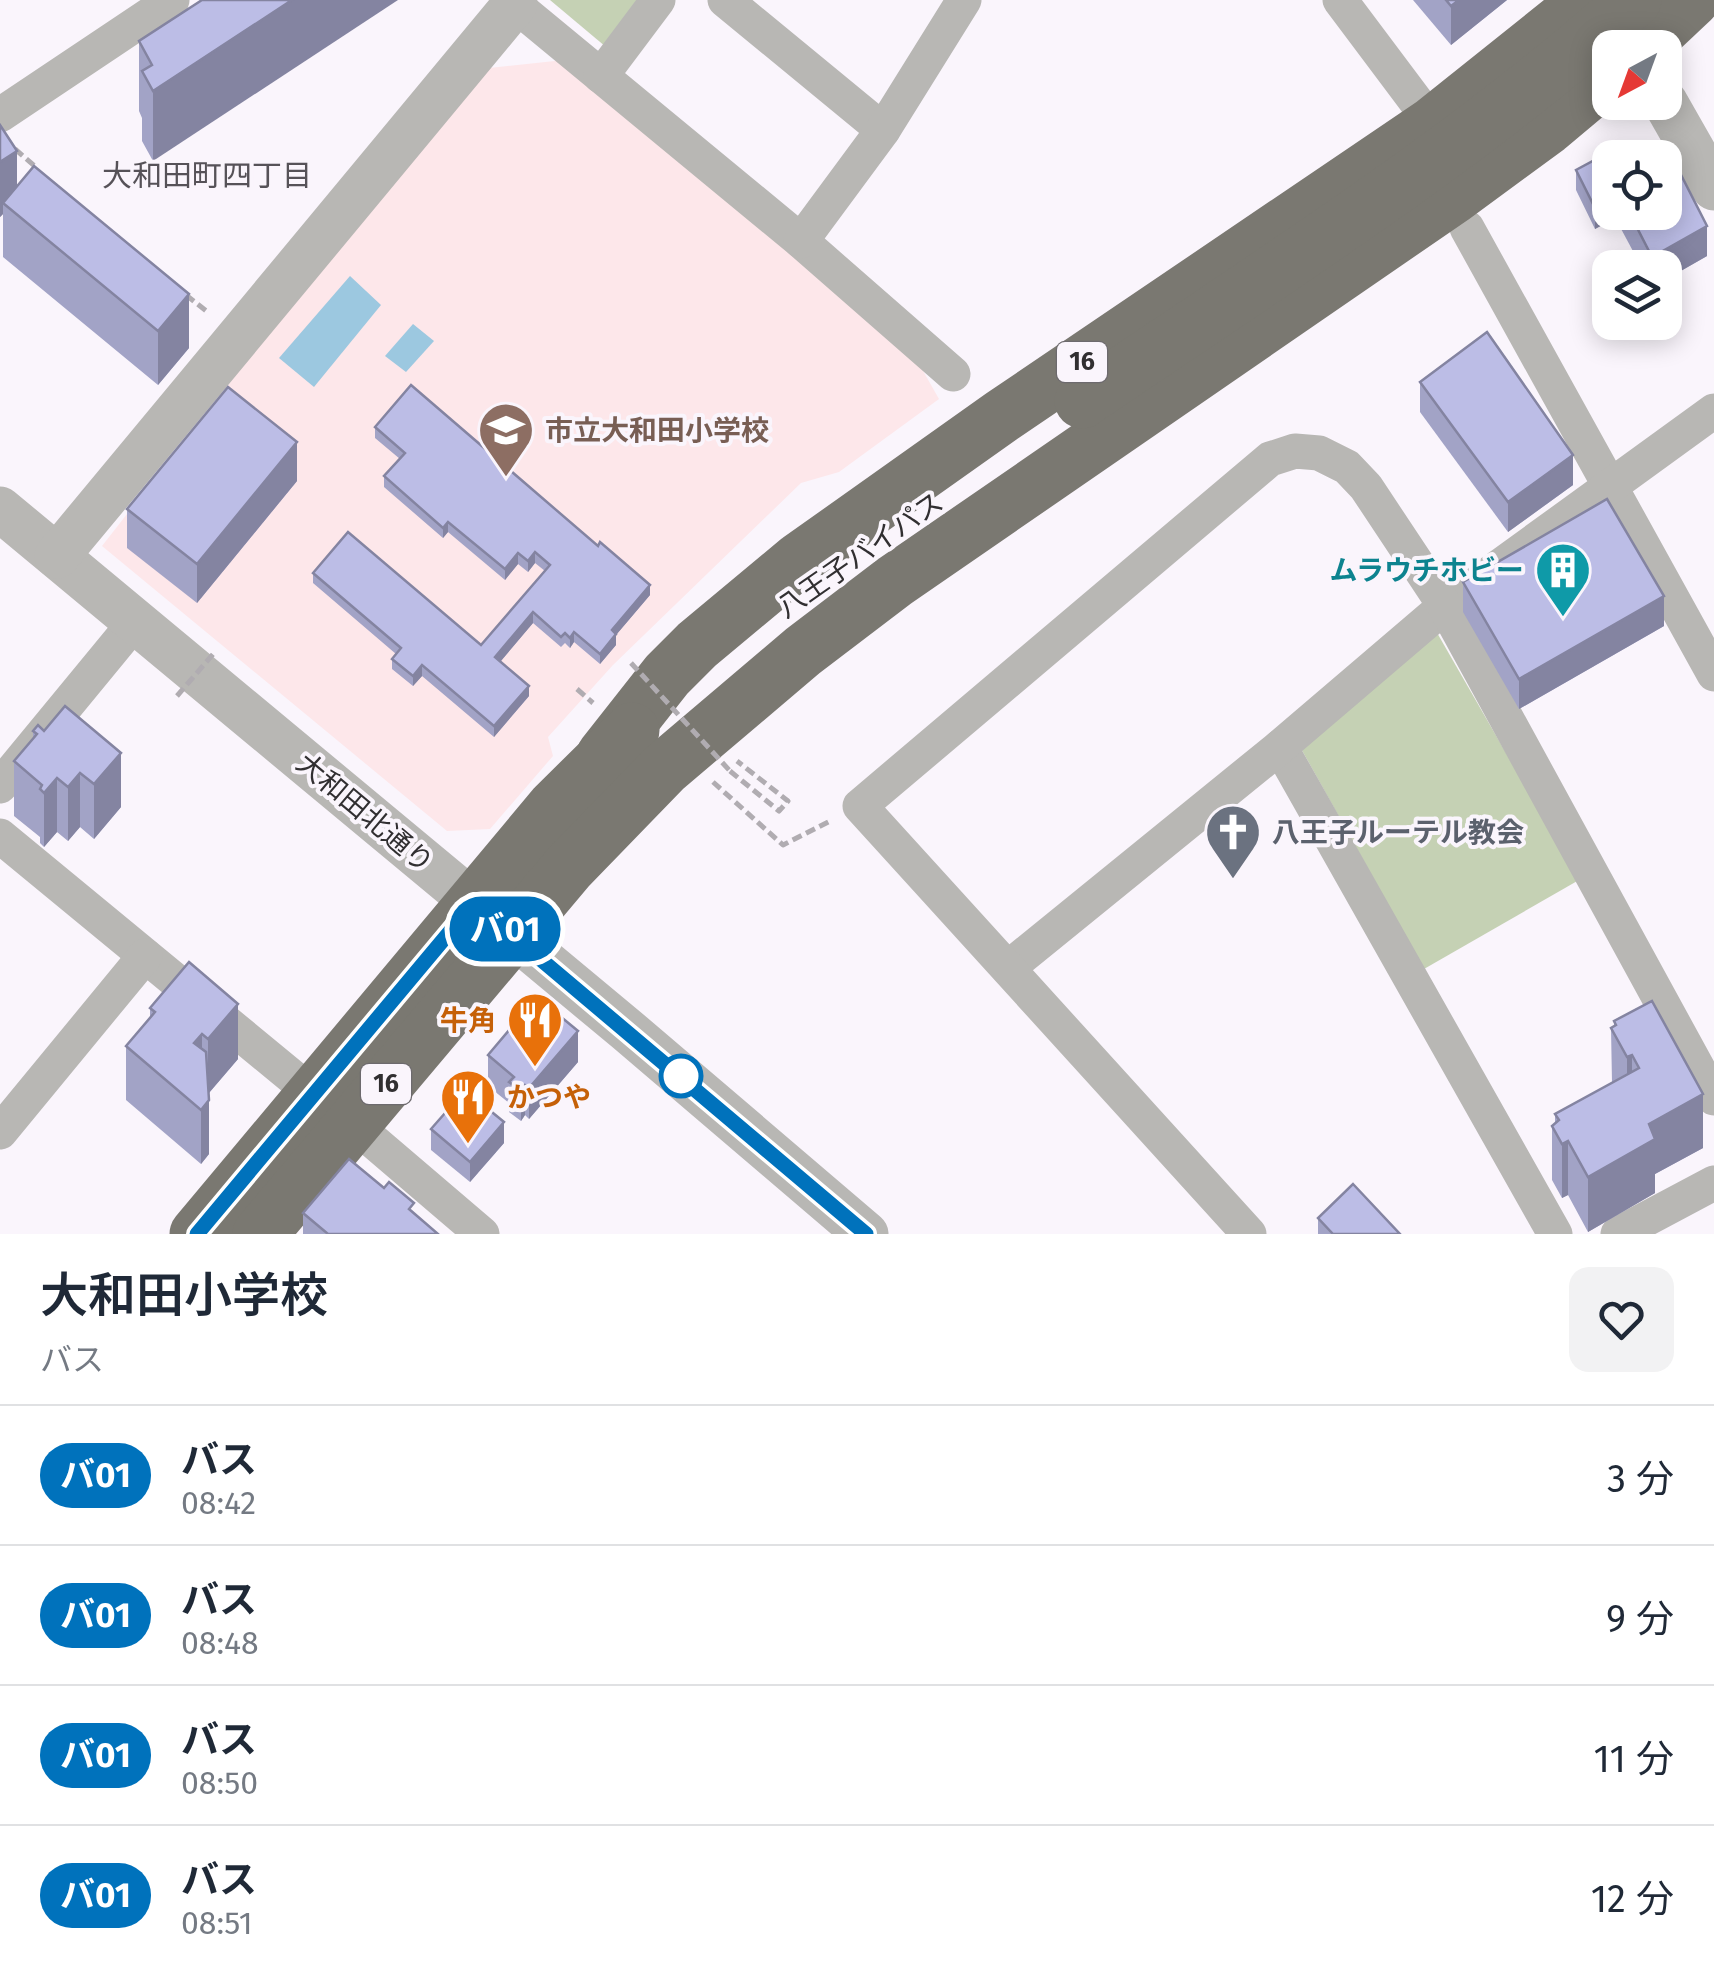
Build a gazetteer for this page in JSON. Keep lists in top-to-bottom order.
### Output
{
  "streets": {
    "highway": ["16", "八王子バイパス"],
    "street": ["大和田北通り"]
  },
  "crossings": [
    ["16", "八王子バイパス"],
    ["八王子バイパス", "大和田北通り"]
  ],
  "districts": ["大和田町四丁目"],
  "places": {
    "school or university": ["市立大和田小学校"],
    "building": ["ムラウチホビー"],
    "church": ["八王子ルーテル教会"],
    "restaurant": ["牛角", "かつや"]
  },
  "lines": ["bus line バ01"],
  "north": "bottom left",
  "page": {
    "on_map": "バ01",
    "heading": ["大和田小学校", "バス"],
    "list": [
      {
        "mark": "バ01",
        "name": "バス",
        "note": "08:42",
        "value": "3 分"
      },
      {
        "mark": "バ01",
        "name": "バス",
        "note": "08:48",
        "value": "9 分"
      },
      {
        "mark": "バ01",
        "name": "バス",
        "note": "08:50",
        "value": "11 分"
      },
      {
        "mark": "バ01",
        "name": "バス",
        "note": "08:51",
        "value": "12 分"
      }
    ]
  }
}
